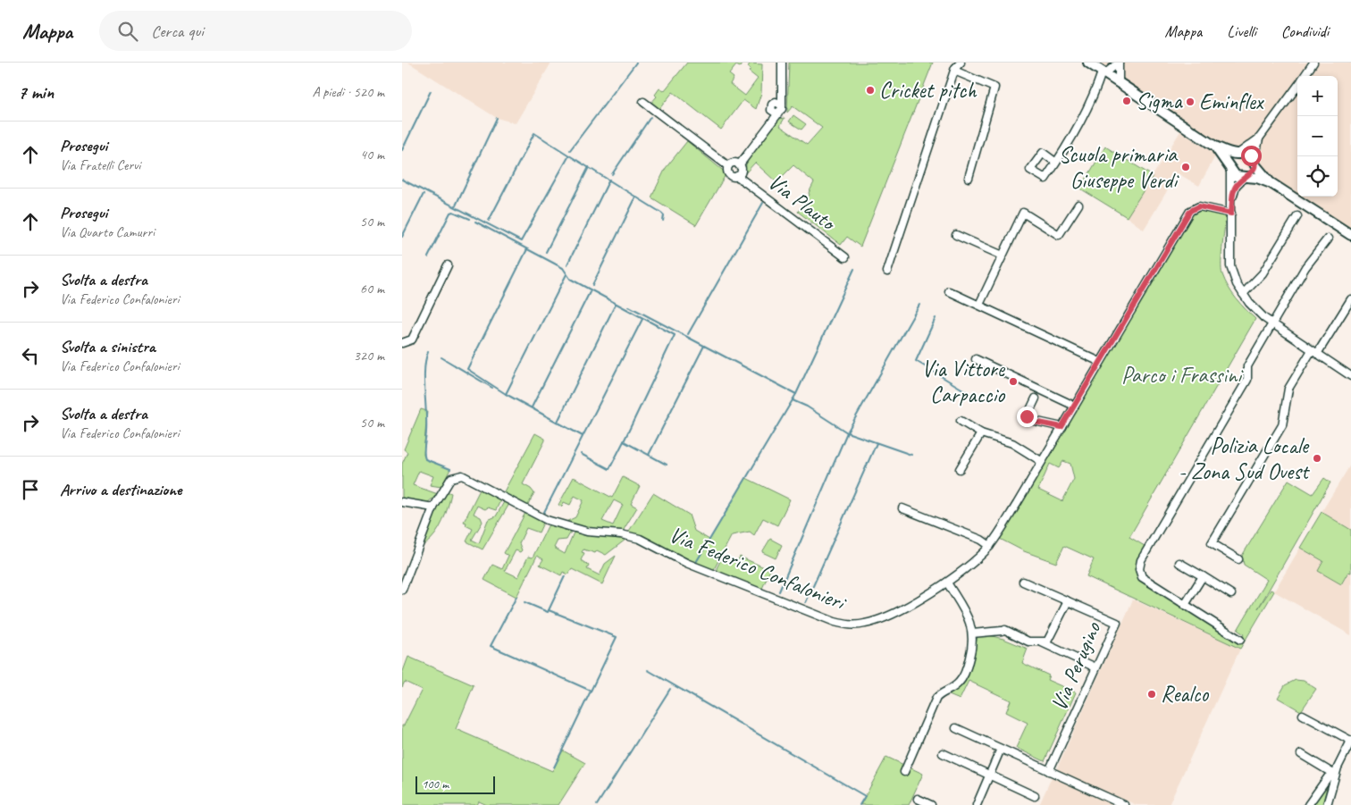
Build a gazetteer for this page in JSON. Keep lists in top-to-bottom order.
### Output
{
  "streets": {
    "street": ["Via Plauto", "Via Federico Confalonieri", "Via Perugino"]
  },
  "parks": ["Parco i Frassini"],
  "places": [
    "Cricket pitch",
    "Sigma",
    "Eminflex",
    "Scuola primaria Giuseppe Verdi",
    "Via Vittore Carpaccio",
    "Polizia Locale - Zona Sud Ovest",
    "Realco"
  ],
  "scale_bar": "100 m",
  "page": {
    "header": "Mappa",
    "search": "Cerca qui",
    "nav": ["Mappa", "Livelli", "Condividi"],
    "heading": ["7 min", "A piedi · 520 m"],
    "map_buttons": ["+", "−"],
    "list": [
      ["Prosegui", "Via Fratelli Cervi", "40 m"],
      ["Prosegui", "Via Quarto Camurri", "50 m"],
      ["Svolta a destra", "Via Federico Confalonieri", "60 m"],
      ["Svolta a sinistra", "Via Federico Confalonieri", "320 m"],
      ["Svolta a destra", "Via Federico Confalonieri", "50 m"],
      "Arrivo a destinazione"
    ],
    "scale": "100 m"
  }
}
